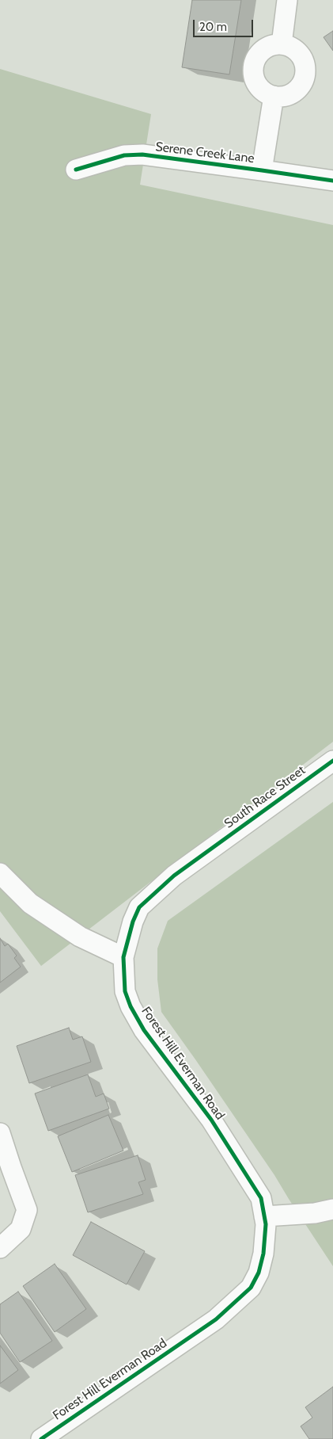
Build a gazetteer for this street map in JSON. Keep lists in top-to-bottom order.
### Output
{
  "streets": {
    "street": ["Serene Creek Lane", "South Race Street", "Forest Hill Everman Road"]
  },
  "crossings": [
    ["South Race Street", "Forest Hill Everman Road"]
  ],
  "scale_bar": "20 m"
}
